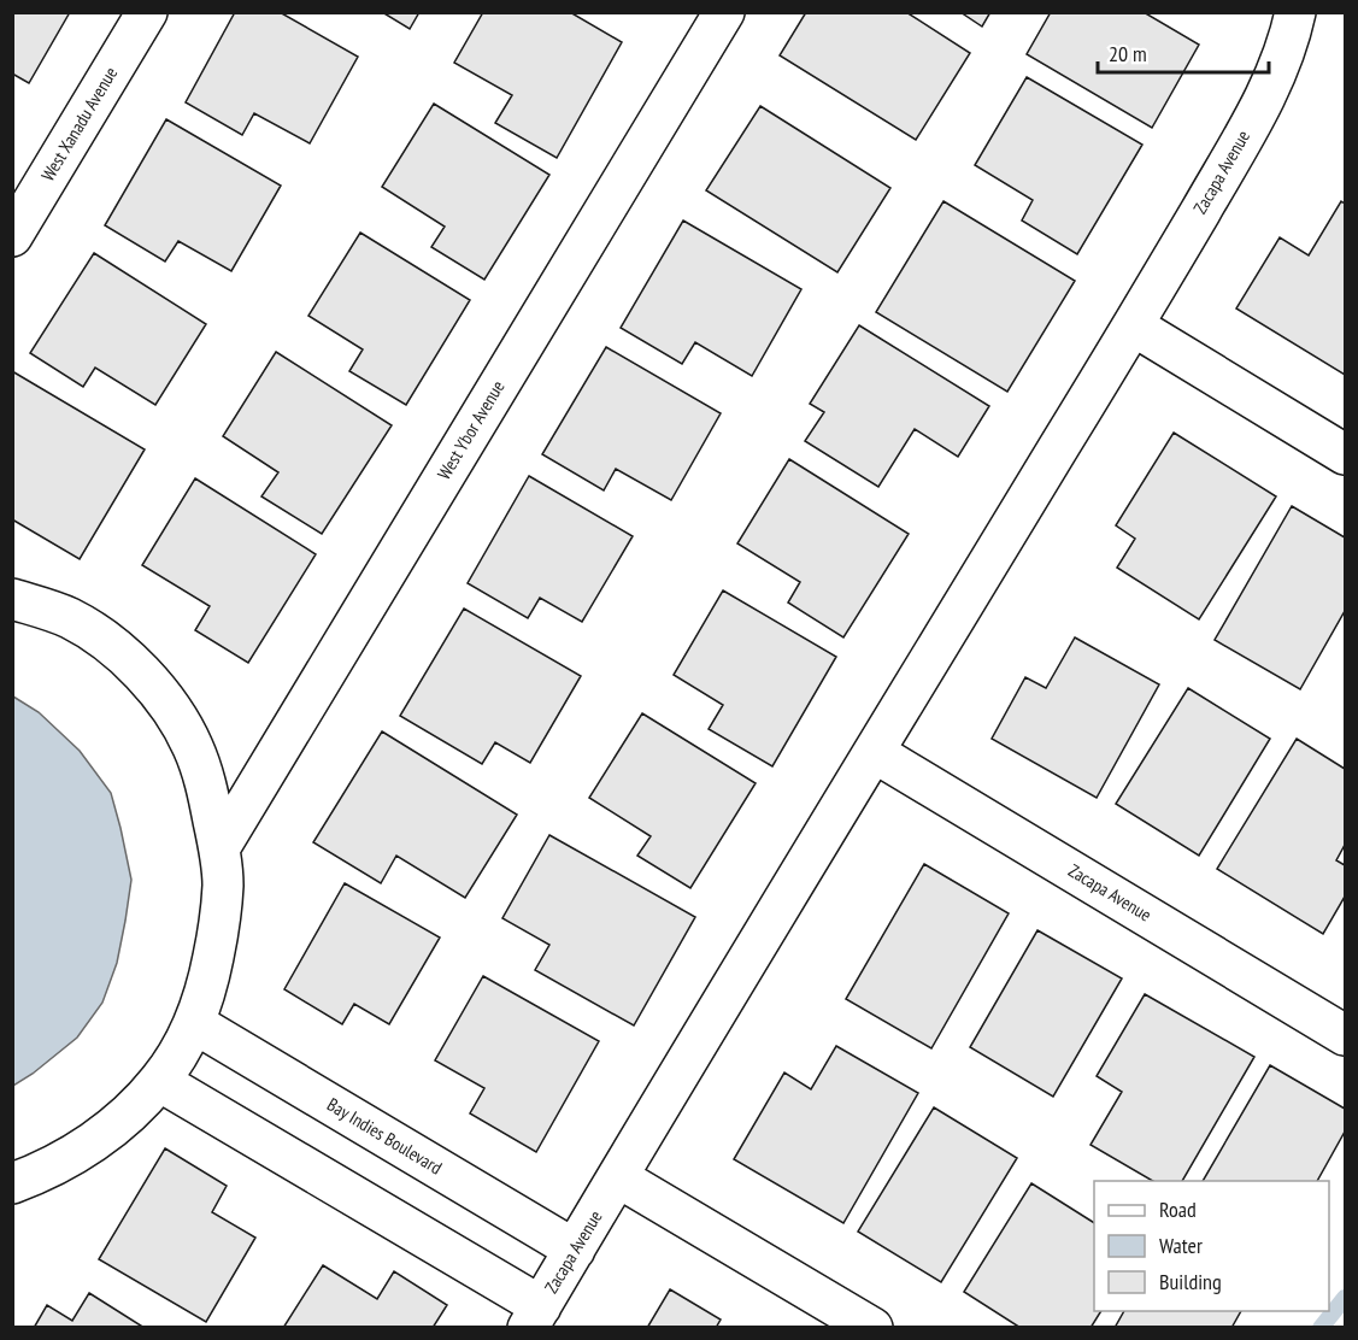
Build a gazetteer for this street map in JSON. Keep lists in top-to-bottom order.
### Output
{
  "streets": {
    "street": [
      "West Xanadu Avenue",
      "Zacapa Avenue",
      "West Ybor Avenue",
      "Bay Indies Boulevard"
    ]
  },
  "crossings": [
    ["Zacapa Avenue", "Bay Indies Boulevard"]
  ],
  "legend": ["Road", "Water", "Building"],
  "scale_bar": "20 m"
}
